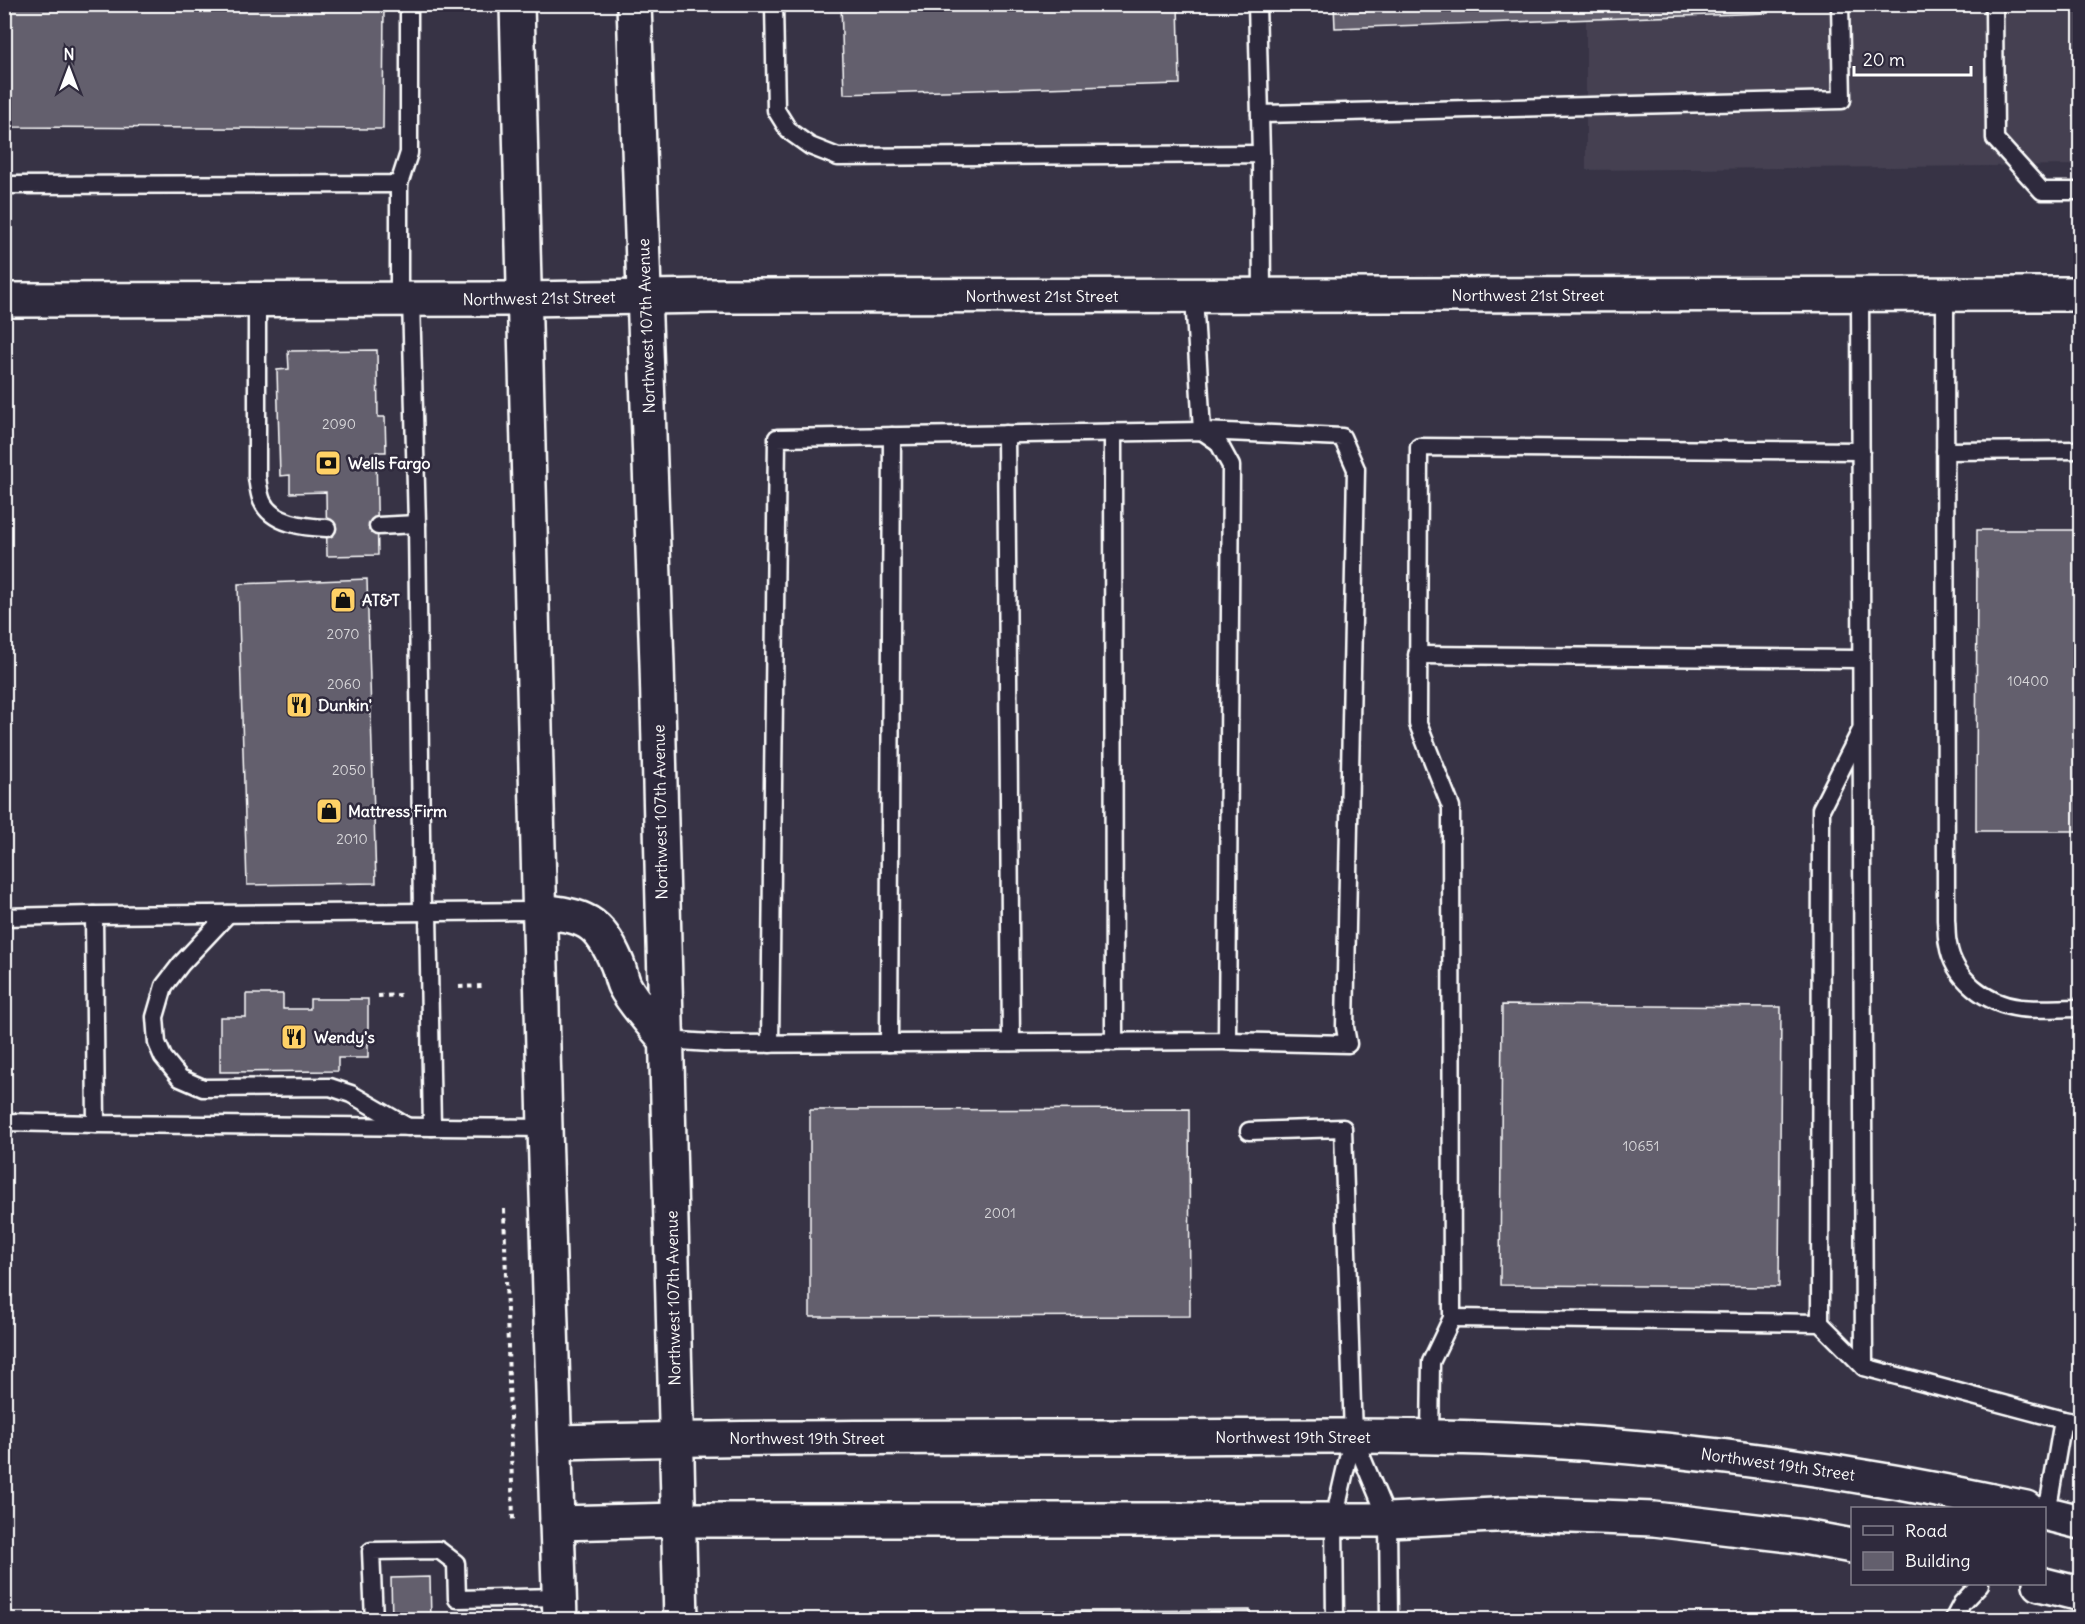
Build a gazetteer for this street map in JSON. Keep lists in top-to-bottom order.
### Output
{
  "streets": {
    "street": ["Northwest 21st Street", "Northwest 107th Avenue", "Northwest 19th Street"]
  },
  "crossings": [
    ["Northwest 21st Street", "Northwest 107th Avenue"],
    ["Northwest 107th Avenue", "Northwest 19th Street"]
  ],
  "places": {
    "bank": ["Wells Fargo"],
    "shop": ["AT&T", "Mattress Firm"],
    "restaurant": ["Dunkin'", "Wendy's"]
  },
  "house_numbers": [
    "2090",
    "2070",
    "10400",
    "2060",
    "2050",
    "2010",
    "10651",
    "2001"
  ],
  "legend": ["Road", "Building"],
  "scale_bar": "20 m",
  "north": "top"
}
